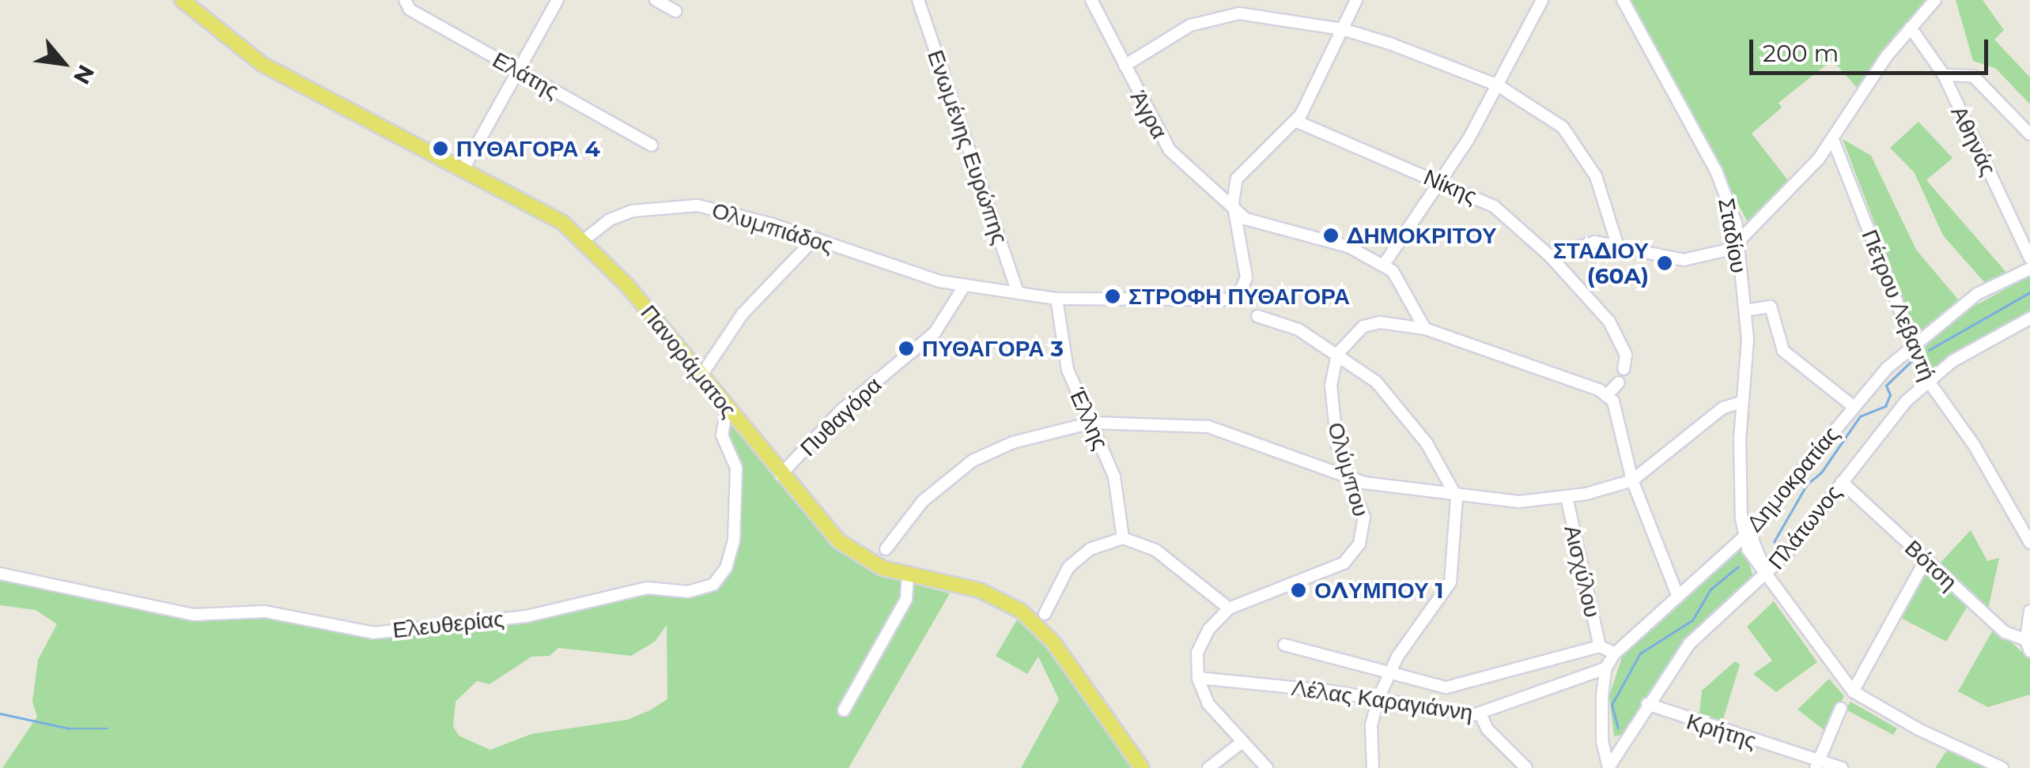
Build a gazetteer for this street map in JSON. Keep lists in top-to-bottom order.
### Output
{
  "streets": {
    "main road": ["Πανοράματος"],
    "street": [
      "Ελάτης",
      "Άγρα",
      "Αθηνάς",
      "Ενωμένης Ευρώπης",
      "Νίκης",
      "Ολυμπιάδος",
      "Σταδίου",
      "Πέτρου Λεβαντή",
      "Πυθαγόρα",
      "Έλλης",
      "Ολύμπου",
      "Δημοκρατίας",
      "Πλάτωνος",
      "Βότση",
      "Αισχύλου",
      "Ελευθερίας",
      "Λέλας Καραγιάννη",
      "Κρήτης"
    ]
  },
  "crossings": [
    ["Ολυμπιάδος", "Πανοράματος"],
    ["Ολυμπιάδος", "Πυθαγόρα"],
    ["Σταδίου", "Δημοκρατίας"],
    ["Σταδίου", "Πλάτωνος"],
    ["Πέτρου Λεβαντή", "Δημοκρατίας"],
    ["Πέτρου Λεβαντή", "Πλάτωνος"],
    ["Πανοράματος", "Πυθαγόρα"],
    ["Πανοράματος", "Ελευθερίας"],
    ["Ολύμπου", "Λέλας Καραγιάννη"],
    ["Δημοκρατίας", "Πλάτωνος"],
    ["Δημοκρατίας", "Λέλας Καραγιάννη"],
    ["Πλάτωνος", "Βότση"],
    ["Πλάτωνος", "Κρήτης"],
    ["Αισχύλου", "Λέλας Καραγιάννη"]
  ],
  "places": [
    "ΠΥΘΑΓΟΡΑ 4",
    "ΔΗΜΟΚΡΙΤΟΥ",
    "ΣΤΑΔΙΟΥ (60A)",
    "ΣΤΡΟΦΗ ΠΥΘΑΓΟΡΑ",
    "ΠΥΘΑΓΟΡΑ 3",
    "ΟΛΥΜΠΟΥ 1"
  ],
  "scale_bar": "200 m",
  "north": "bottom right"
}
